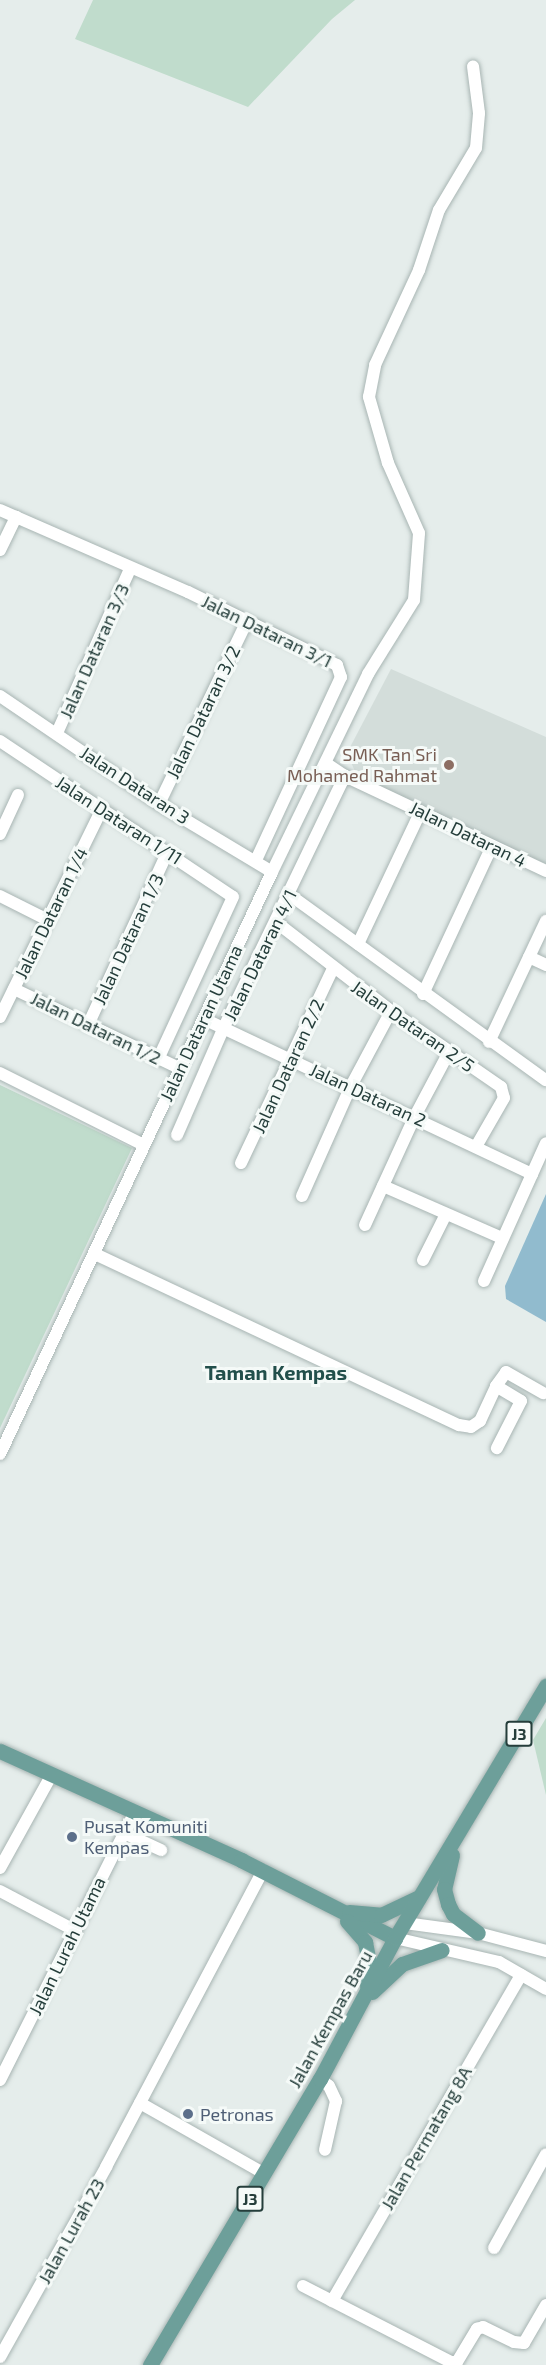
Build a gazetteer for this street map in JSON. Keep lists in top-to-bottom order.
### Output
{
  "streets": {
    "main road": ["J3", "Jalan Kempas Baru"],
    "street": [
      "Jalan Dataran 3/1",
      "Jalan Dataran 3/3",
      "Jalan Dataran 3/2",
      "Jalan Dataran 3",
      "Jalan Dataran 1/11",
      "Jalan Dataran 4",
      "Jalan Dataran 1/4",
      "Jalan Dataran 1/3",
      "Jalan Dataran 4/1",
      "Jalan Dataran Utama",
      "Jalan Dataran 2/5",
      "Jalan Dataran 1/2",
      "Jalan Dataran 2/2",
      "Jalan Dataran 2",
      "Jalan Lurah Utama",
      "Jalan Permatang 8A",
      "Jalan Lurah 23"
    ]
  },
  "crossings": [
    ["Jalan Dataran 3/1", "Jalan Dataran 3/3"],
    ["Jalan Dataran 3/1", "Jalan Dataran 3/2"],
    ["Jalan Dataran 3/1", "Jalan Dataran 3"],
    ["Jalan Dataran 3/3", "Jalan Dataran 3"],
    ["Jalan Dataran 3/2", "Jalan Dataran 3"],
    ["Jalan Dataran 3", "Jalan Dataran Utama"],
    ["Jalan Dataran 1/11", "Jalan Dataran 1/4"],
    ["Jalan Dataran 1/11", "Jalan Dataran 1/3"],
    ["Jalan Dataran 1/11", "Jalan Dataran 1/2"],
    ["Jalan Dataran 4", "Jalan Dataran 4/1"],
    ["Jalan Dataran 4", "Jalan Dataran Utama"],
    ["Jalan Dataran 1/4", "Jalan Dataran 1/2"],
    ["Jalan Dataran 1/3", "Jalan Dataran 1/2"],
    ["Jalan Dataran 4/1", "Jalan Dataran 2/5"],
    ["Jalan Dataran 4/1", "Jalan Dataran 2"],
    ["Jalan Dataran Utama", "Jalan Dataran 1/2"],
    ["Jalan Dataran Utama", "Jalan Dataran 2"],
    ["Jalan Dataran 2/5", "Jalan Dataran 2/2"],
    ["Jalan Dataran 2/5", "Jalan Dataran 2"],
    ["Jalan Dataran 2/2", "Jalan Dataran 2"],
    ["Jalan Lurah Utama", "Jalan Kempas Baru"],
    ["Jalan Kempas Baru", "Jalan Lurah 23"]
  ],
  "districts": ["Taman Kempas"],
  "places": ["SMK Tan Sri Mohamed Rahmat", "Pusat Komuniti Kempas", "Petronas"]
}
